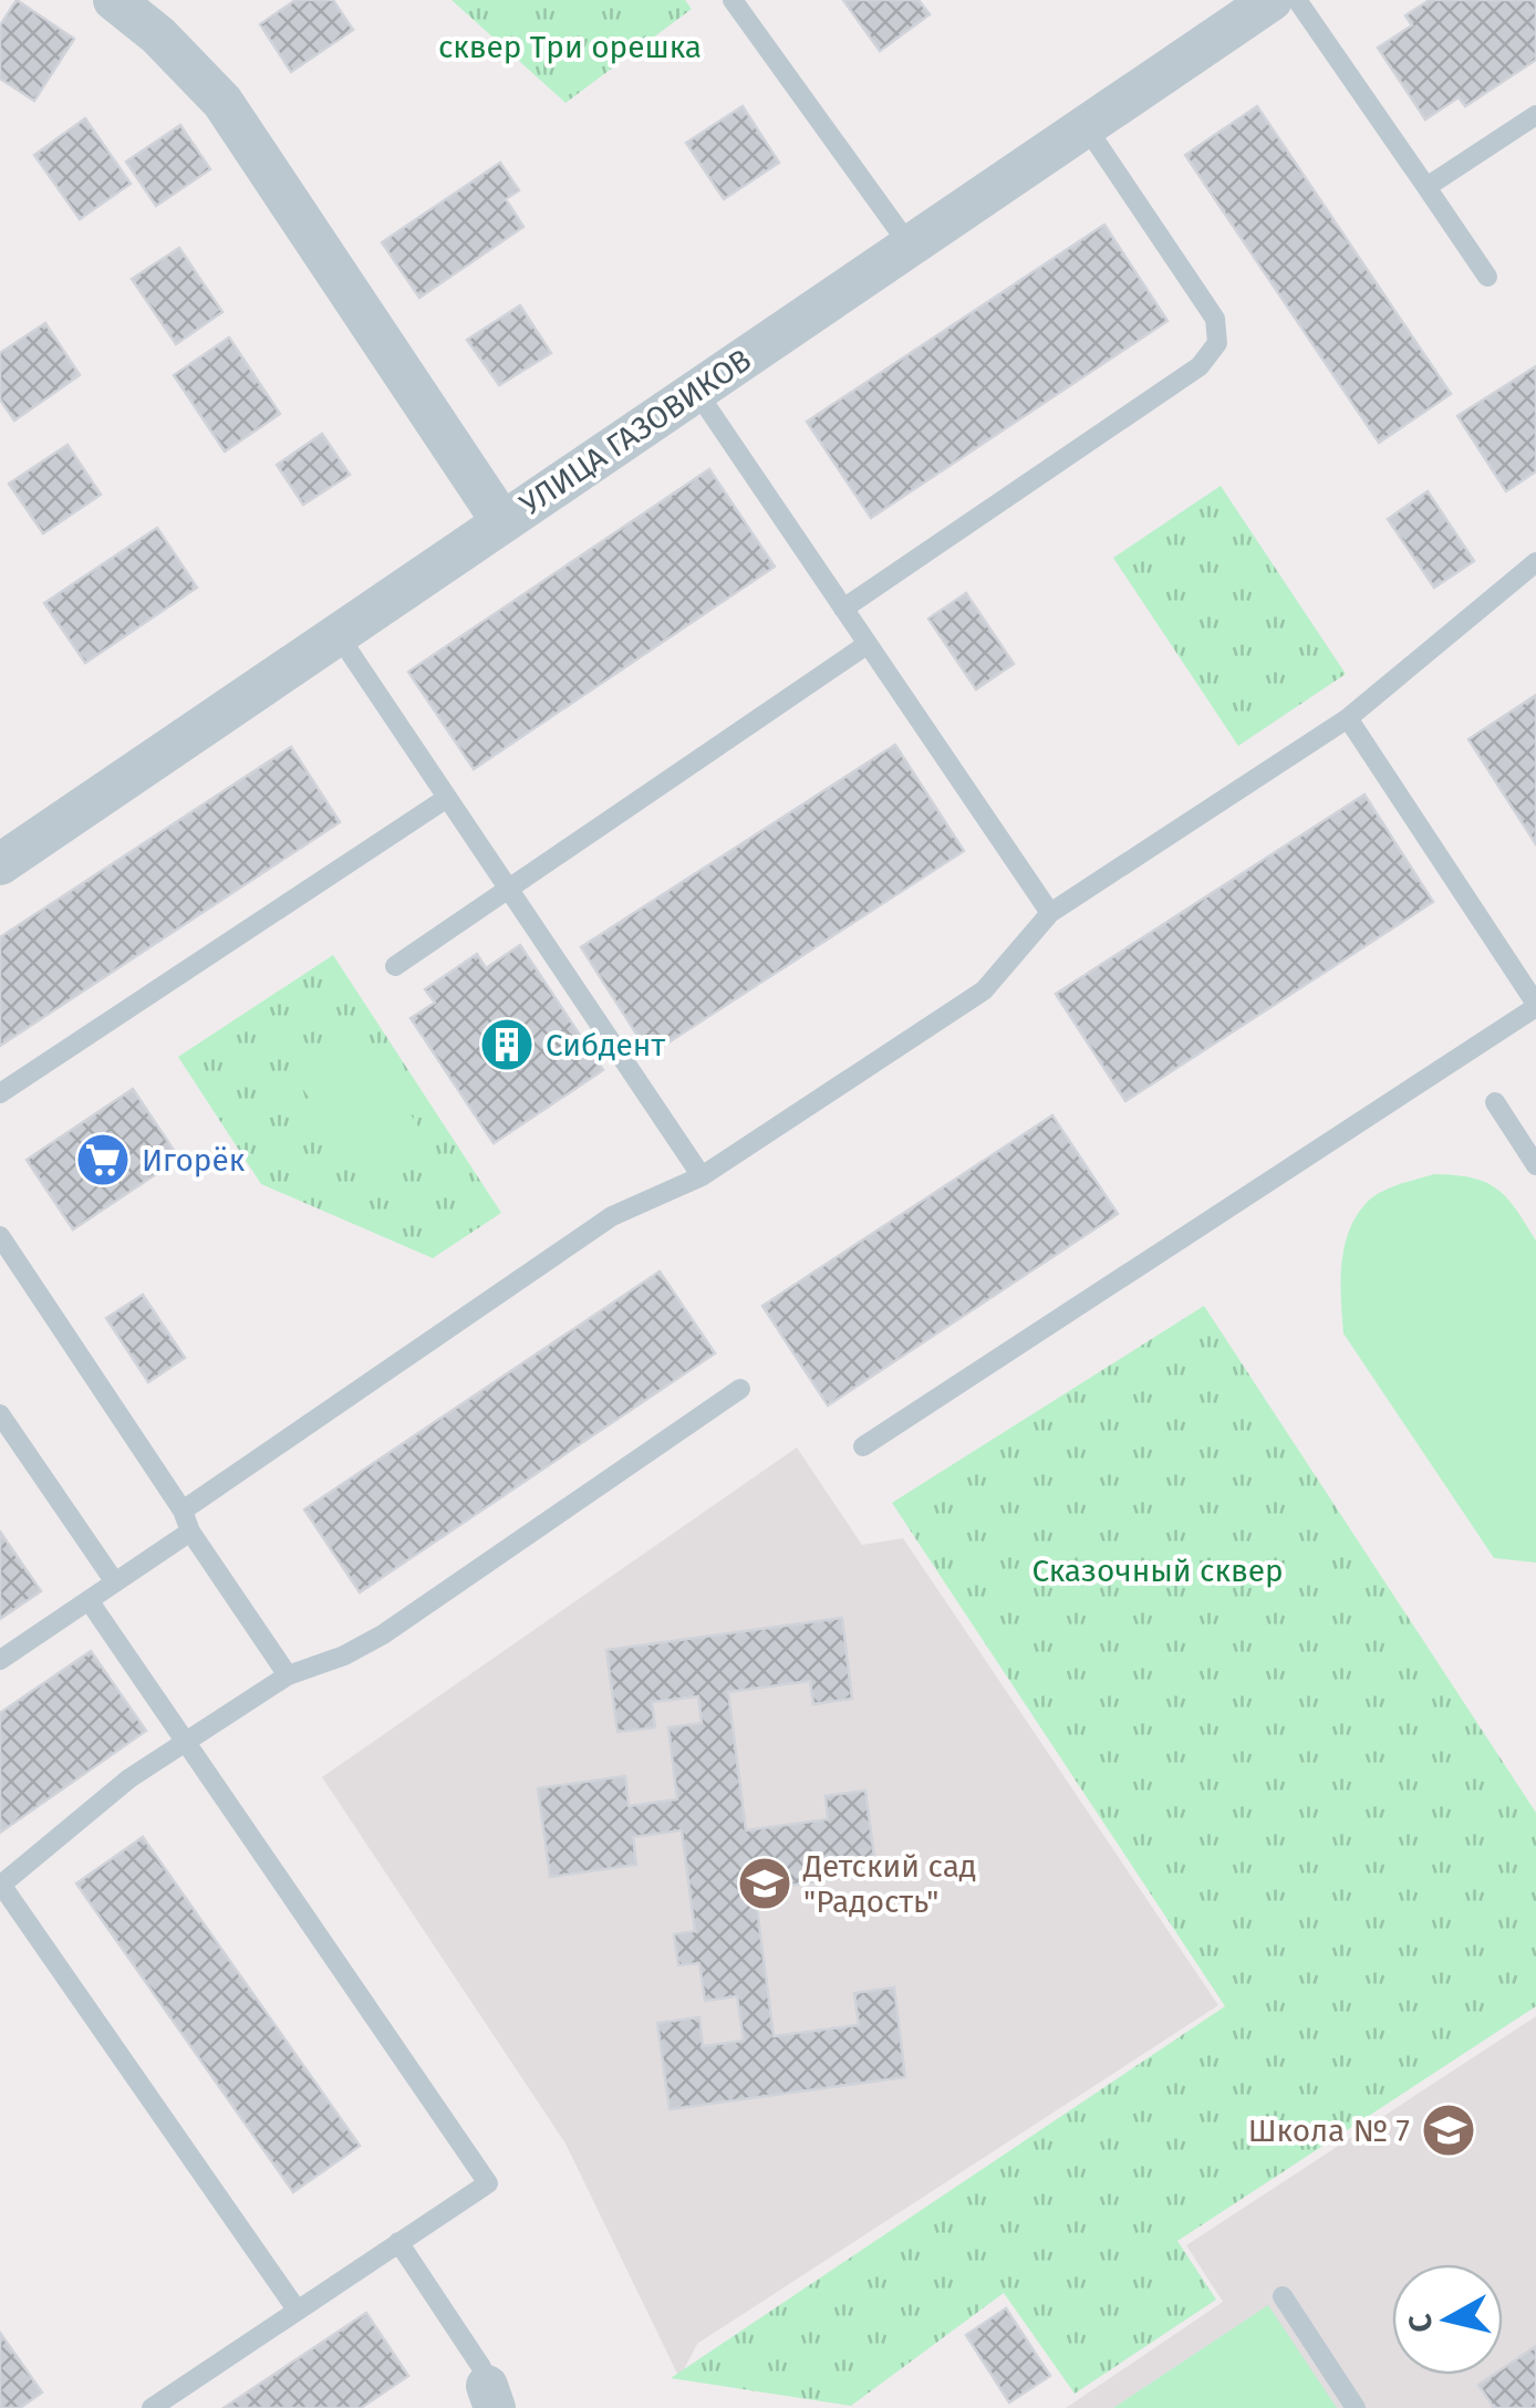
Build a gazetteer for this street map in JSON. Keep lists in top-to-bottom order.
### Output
{
  "streets": {
    "street": ["УЛИЦА ГАЗОВИКОВ"]
  },
  "parks": ["сквер Три орешка", "Сказочный сквер"],
  "places": {
    "building": ["Сибдент"],
    "supermarket": ["Игорёк"],
    "school or university": ["Детский сад \"Радость\"", "Школа № 7"]
  },
  "north": "left"
}
